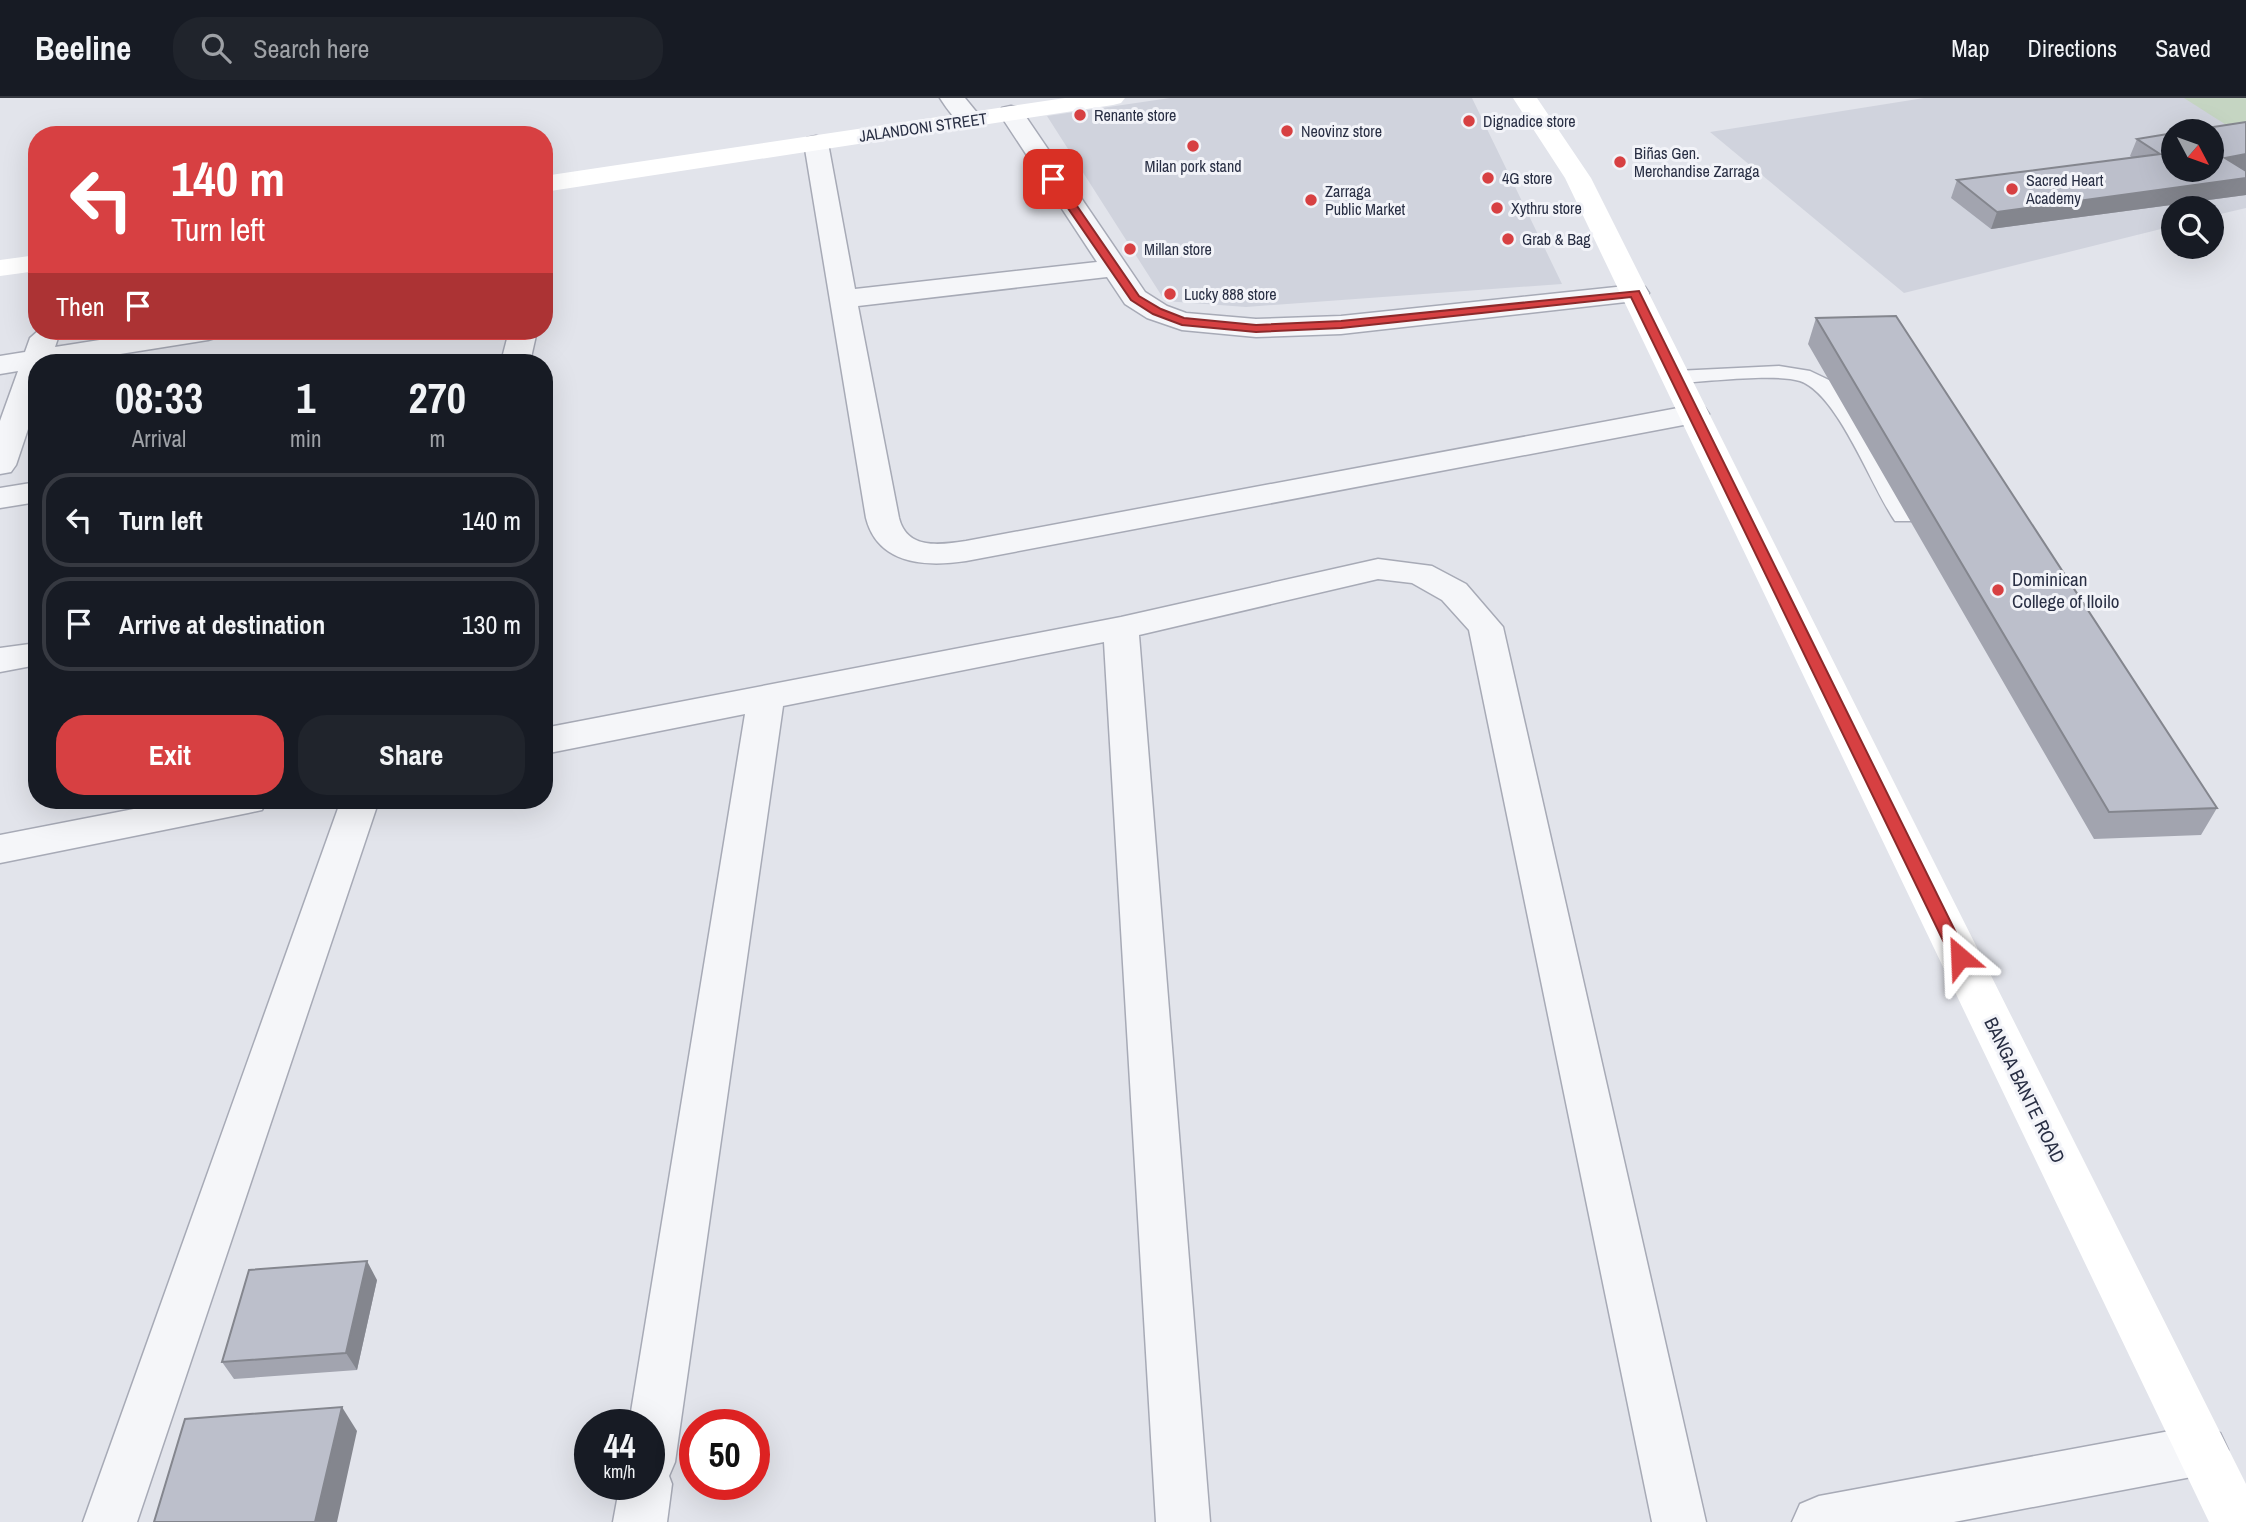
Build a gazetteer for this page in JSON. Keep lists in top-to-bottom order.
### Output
{
  "streets": {
    "main road": ["JALANDONI STREET", "BANGA BANTE ROAD"]
  },
  "places": [
    "Renante store",
    "Dignadice store",
    "Neovinz store",
    "Milan pork stand",
    "Biñas Gen. Merchandise Zarraga",
    "4G store",
    "Sacred Heart Academy",
    "Zarraga Public Market",
    "Xythru store",
    "Grab & Bag",
    "Millan store",
    "Lucky 888 store",
    "Dominican College of Iloilo"
  ],
  "north": "bottom right",
  "page": {
    "header": "Beeline",
    "search": "Search here",
    "nav": ["Map", "Directions", "Saved"],
    "turn": ["140 m", "Turn left"],
    "then": "Then",
    "eta": [
      "08:33",
      "Arrival",
      "1",
      "min",
      "270",
      "m"
    ],
    "list": [
      {
        "name": "Turn left",
        "value": "140 m"
      },
      {
        "name": "Arrive at destination",
        "value": "130 m"
      }
    ],
    "buttons": ["Exit", "Share"],
    "speed": "44 km/h",
    "limit": "50"
  }
}
